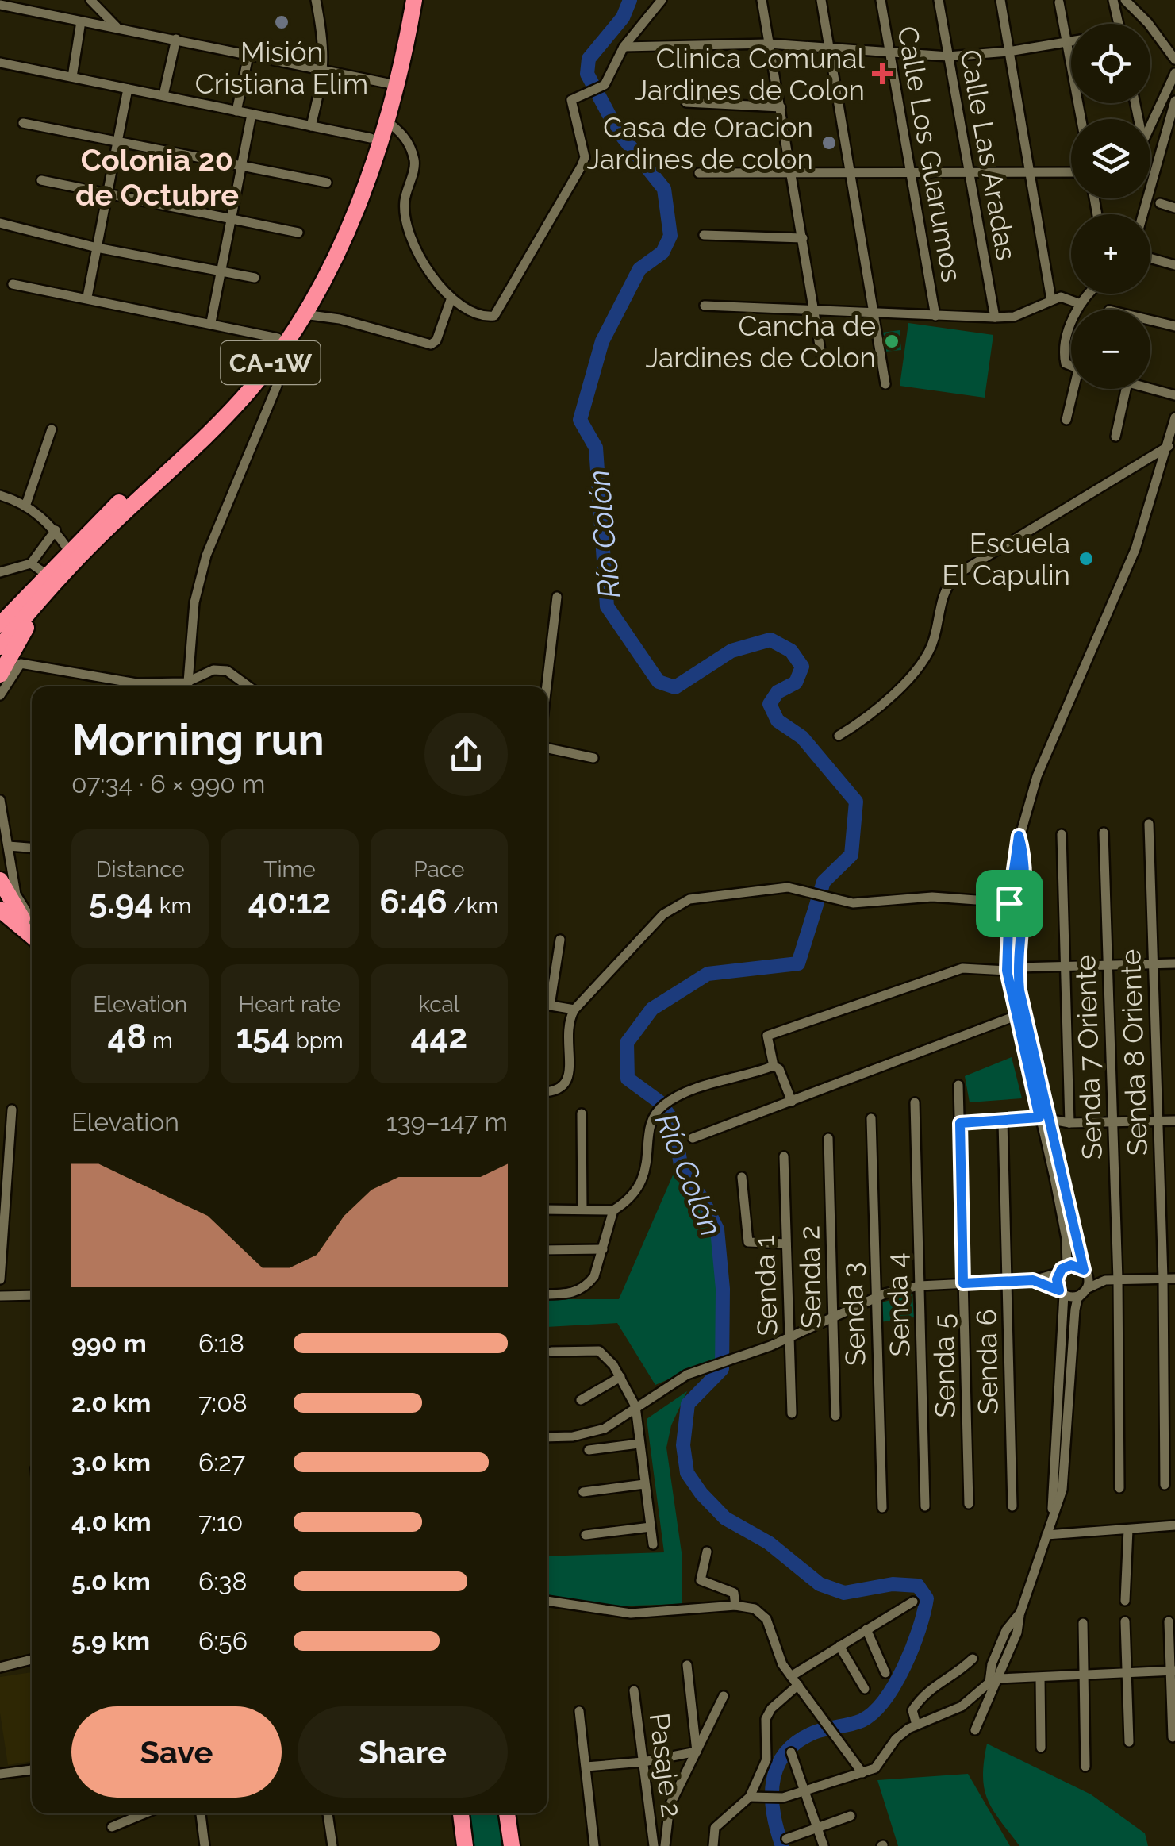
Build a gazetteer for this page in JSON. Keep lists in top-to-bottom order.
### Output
{
  "streets": {
    "highway": ["CA-1W"],
    "street": [
      "Calle Los Guarumos",
      "Calle Las Aradas",
      "Senda 8 Oriente",
      "Senda 7 Oriente",
      "Senda 2",
      "Senda 1",
      "Senda 4",
      "Senda 3",
      "Senda 6",
      "Senda 5",
      "Pasaje 2"
    ]
  },
  "districts": ["Colonia 20 de Octubre"],
  "water": ["Río Colón"],
  "places": {
    "other": [
      "Misión Cristiana Elim",
      "Casa de Oracion Jardines de colon",
      "Cancha de Jardines de Colon",
      "Escuela El Capulin"
    ],
    "health": ["Clinica Comunal Jardines de Colon"]
  },
  "page": {
    "map_buttons": ["+", "−"],
    "heading": ["Morning run", "07:34 · 6 × 990 m"],
    "stats": [
      ["Distance", "5.94 km"],
      ["Time", "40:12"],
      ["Pace", "6:46 /km"],
      ["Elevation", "48 m"],
      ["Heart rate", "154 bpm"],
      ["kcal", "442"]
    ],
    "chart": ["Elevation", "139–147 m"],
    "list": [
      {
        "name": "990 m",
        "note": "6:18"
      },
      {
        "name": "2.0 km",
        "note": "7:08"
      },
      {
        "name": "3.0 km",
        "note": "6:27"
      },
      {
        "name": "4.0 km",
        "note": "7:10"
      },
      {
        "name": "5.0 km",
        "note": "6:38"
      },
      {
        "name": "5.9 km",
        "note": "6:56"
      }
    ],
    "buttons": ["Save", "Share"]
  }
}
